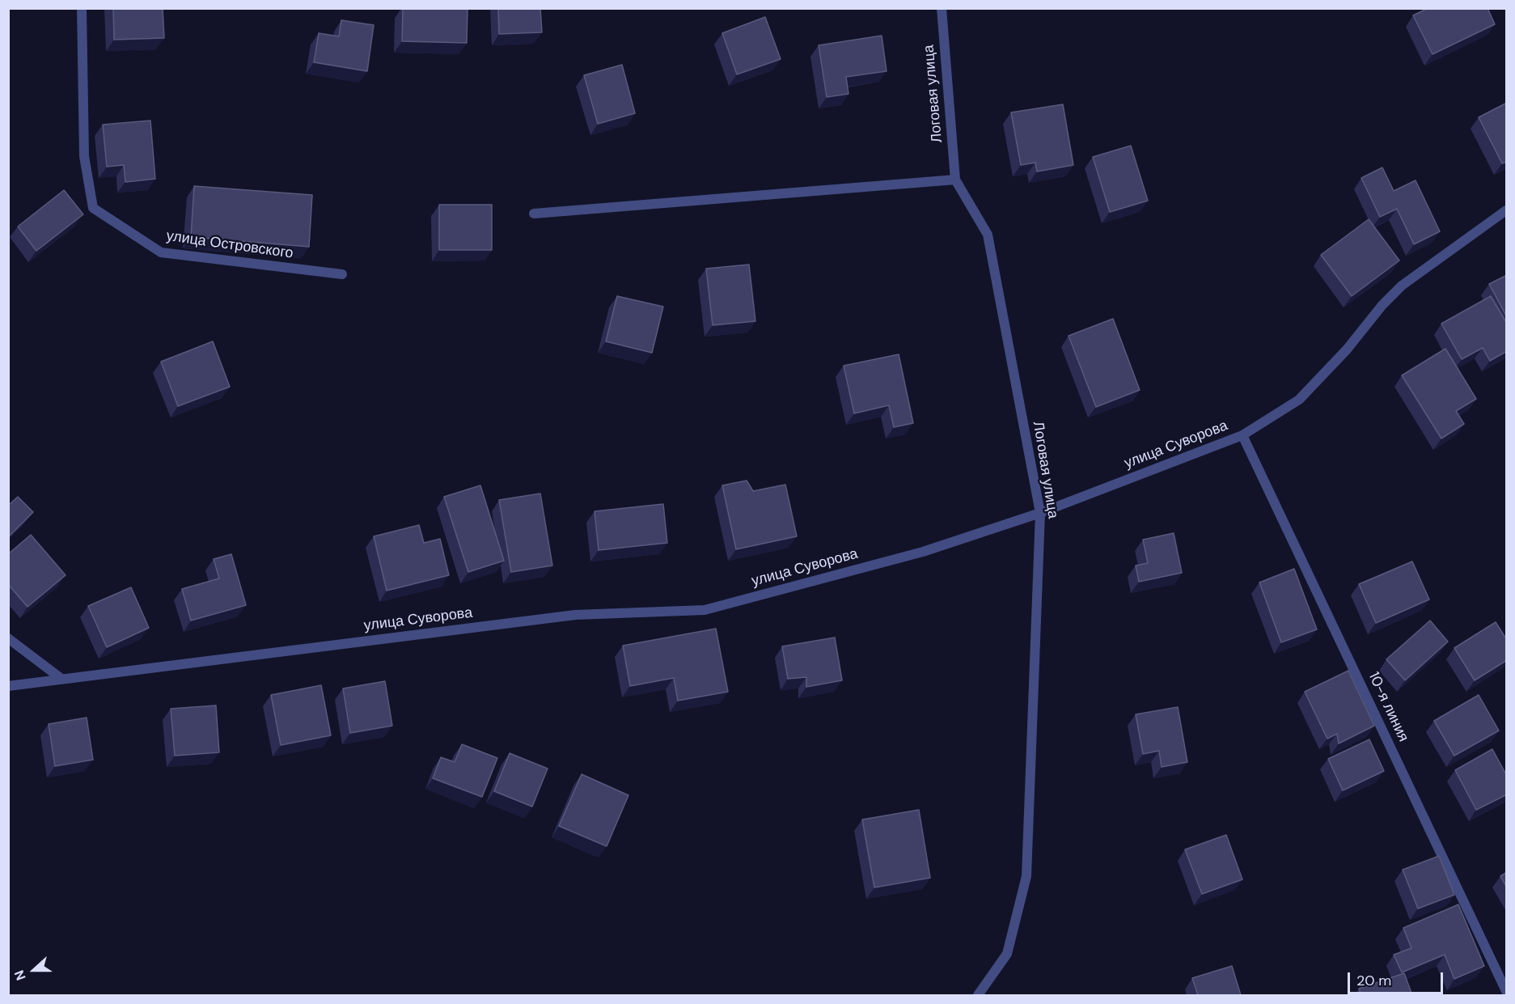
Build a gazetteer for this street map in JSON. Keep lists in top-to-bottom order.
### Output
{
  "streets": {
    "street": [
      "Логовая улица",
      "улица Островского",
      "улица Суворова",
      "10-я линия"
    ]
  },
  "crossings": [
    ["Логовая улица", "улица Суворова"],
    ["улица Суворова", "10-я линия"]
  ],
  "scale_bar": "20 m",
  "north": "left"
}
